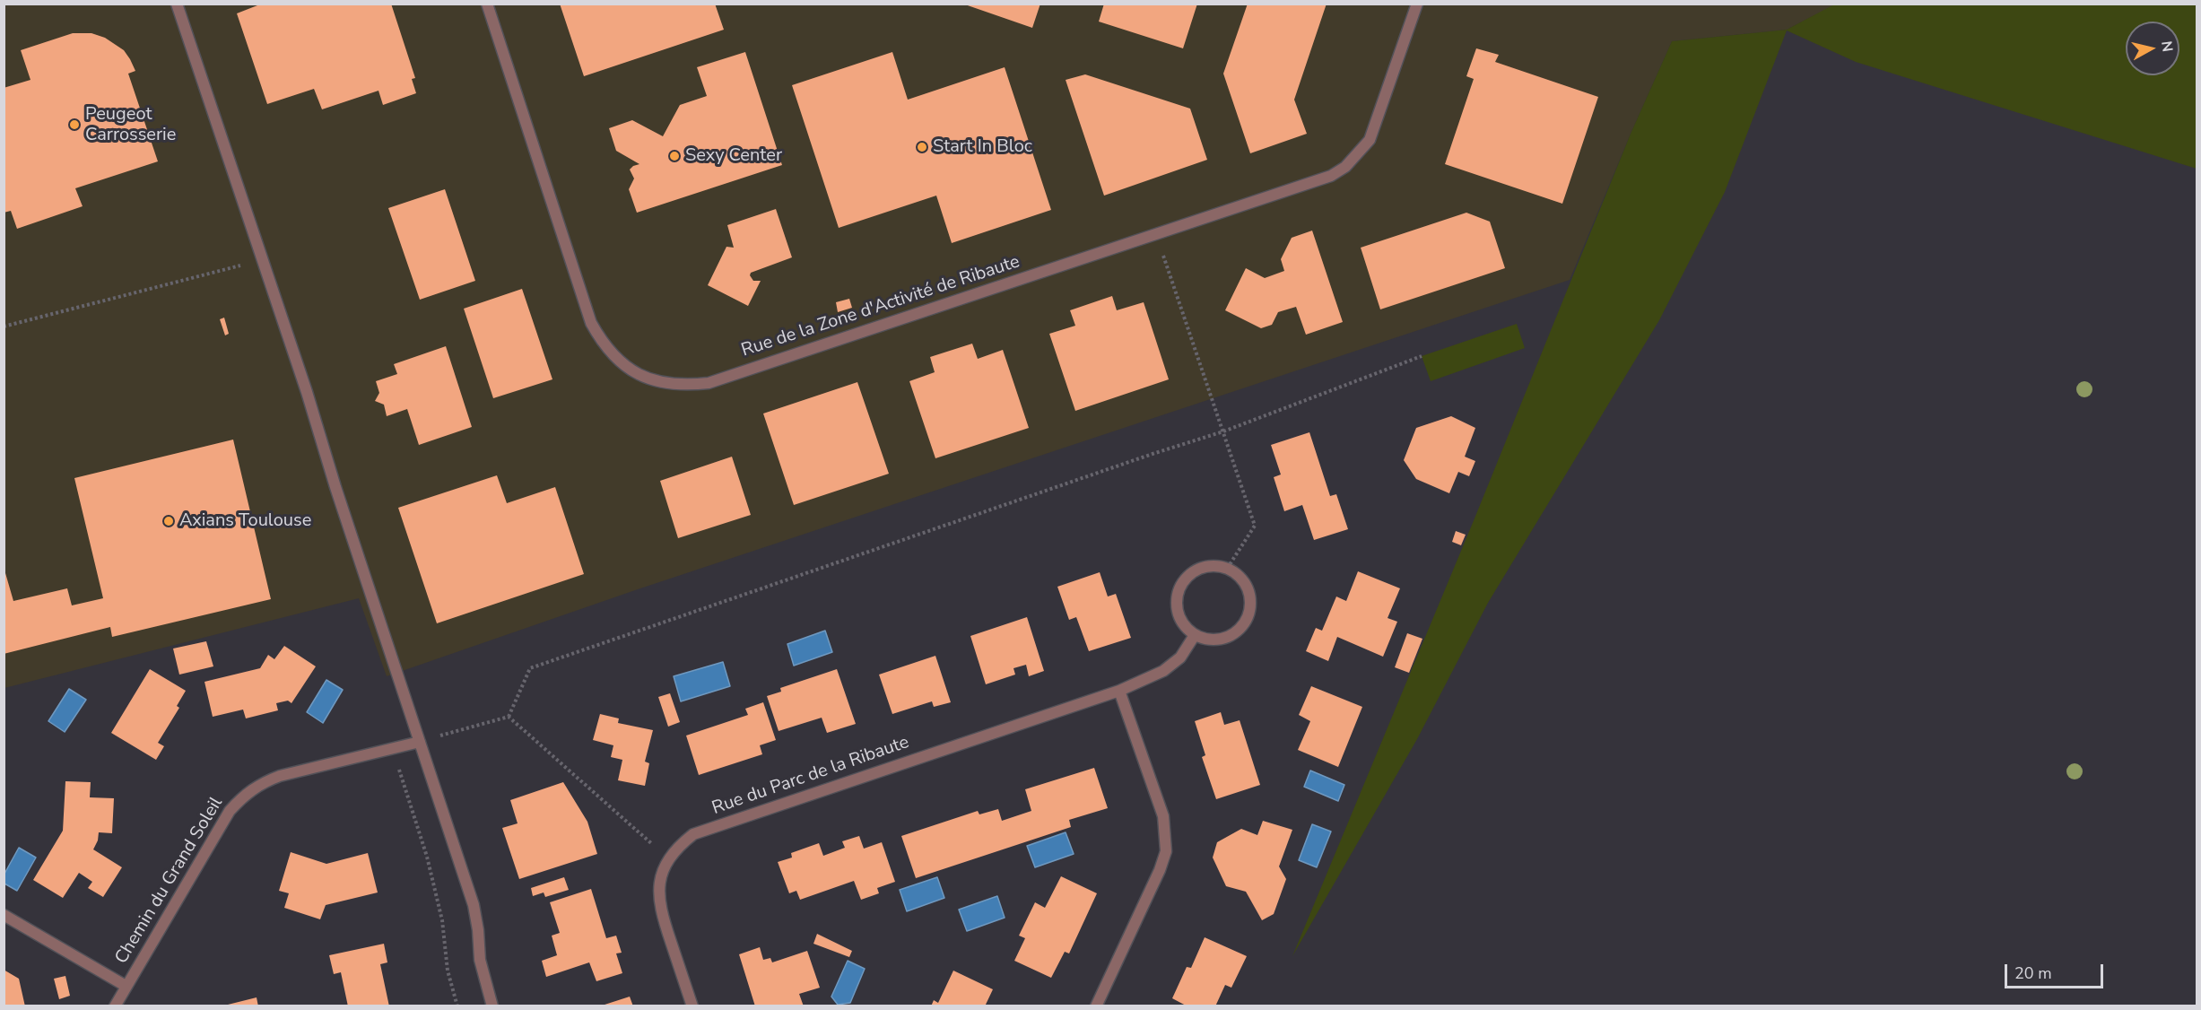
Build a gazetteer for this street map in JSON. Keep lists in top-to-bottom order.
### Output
{
  "streets": {
    "street": ["Rue de la Zone d'Activité de Ribaute", "Rue du Parc de la Ribaute", "Chemin du Grand Soleil"]
  },
  "places": [
    "Peugeot Carrosserie",
    "Start In Bloc",
    "Sexy Center",
    "Axians Toulouse"
  ],
  "scale_bar": "20 m",
  "north": "right"
}
